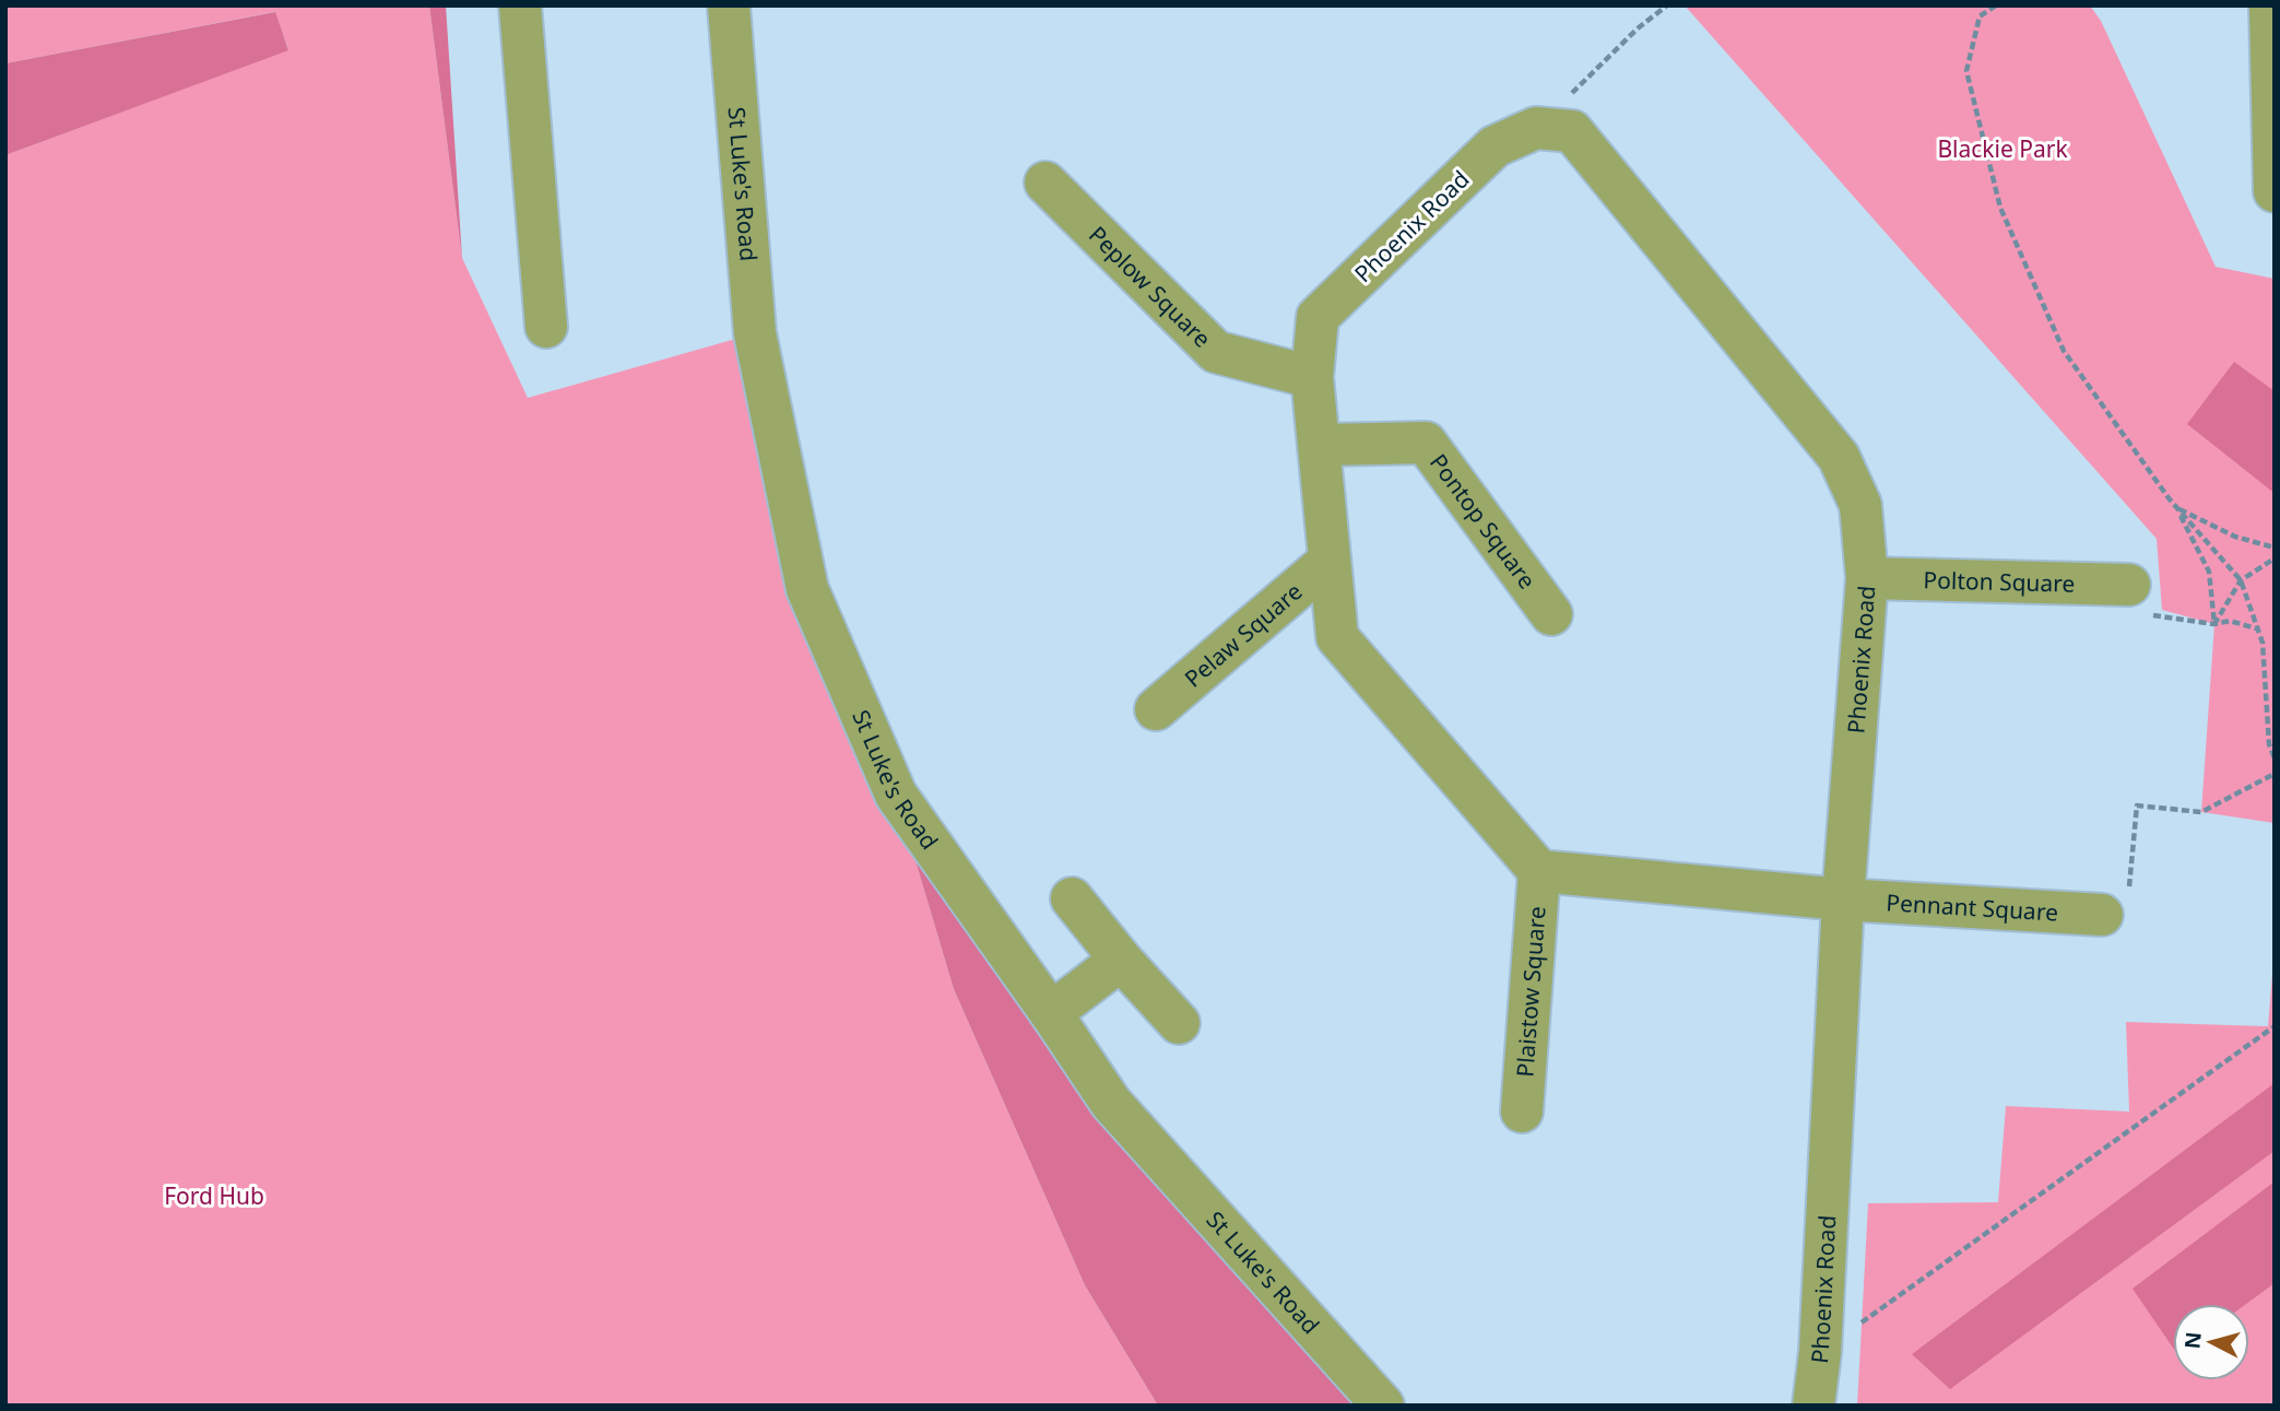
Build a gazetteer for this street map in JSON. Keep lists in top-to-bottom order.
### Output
{
  "streets": {
    "street": [
      "St Luke's Road",
      "Phoenix Road",
      "Peplow Square",
      "Pontop Square",
      "Polton Square",
      "Pelaw Square",
      "Pennant Square",
      "Plaistow Square"
    ]
  },
  "crossings": [
    ["Phoenix Road", "Peplow Square"],
    ["Phoenix Road", "Pontop Square"],
    ["Phoenix Road", "Polton Square"],
    ["Phoenix Road", "Pelaw Square"],
    ["Phoenix Road", "Pennant Square"],
    ["Phoenix Road", "Plaistow Square"]
  ],
  "parks": ["Blackie Park", "Ford Hub"],
  "north": "left"
}
